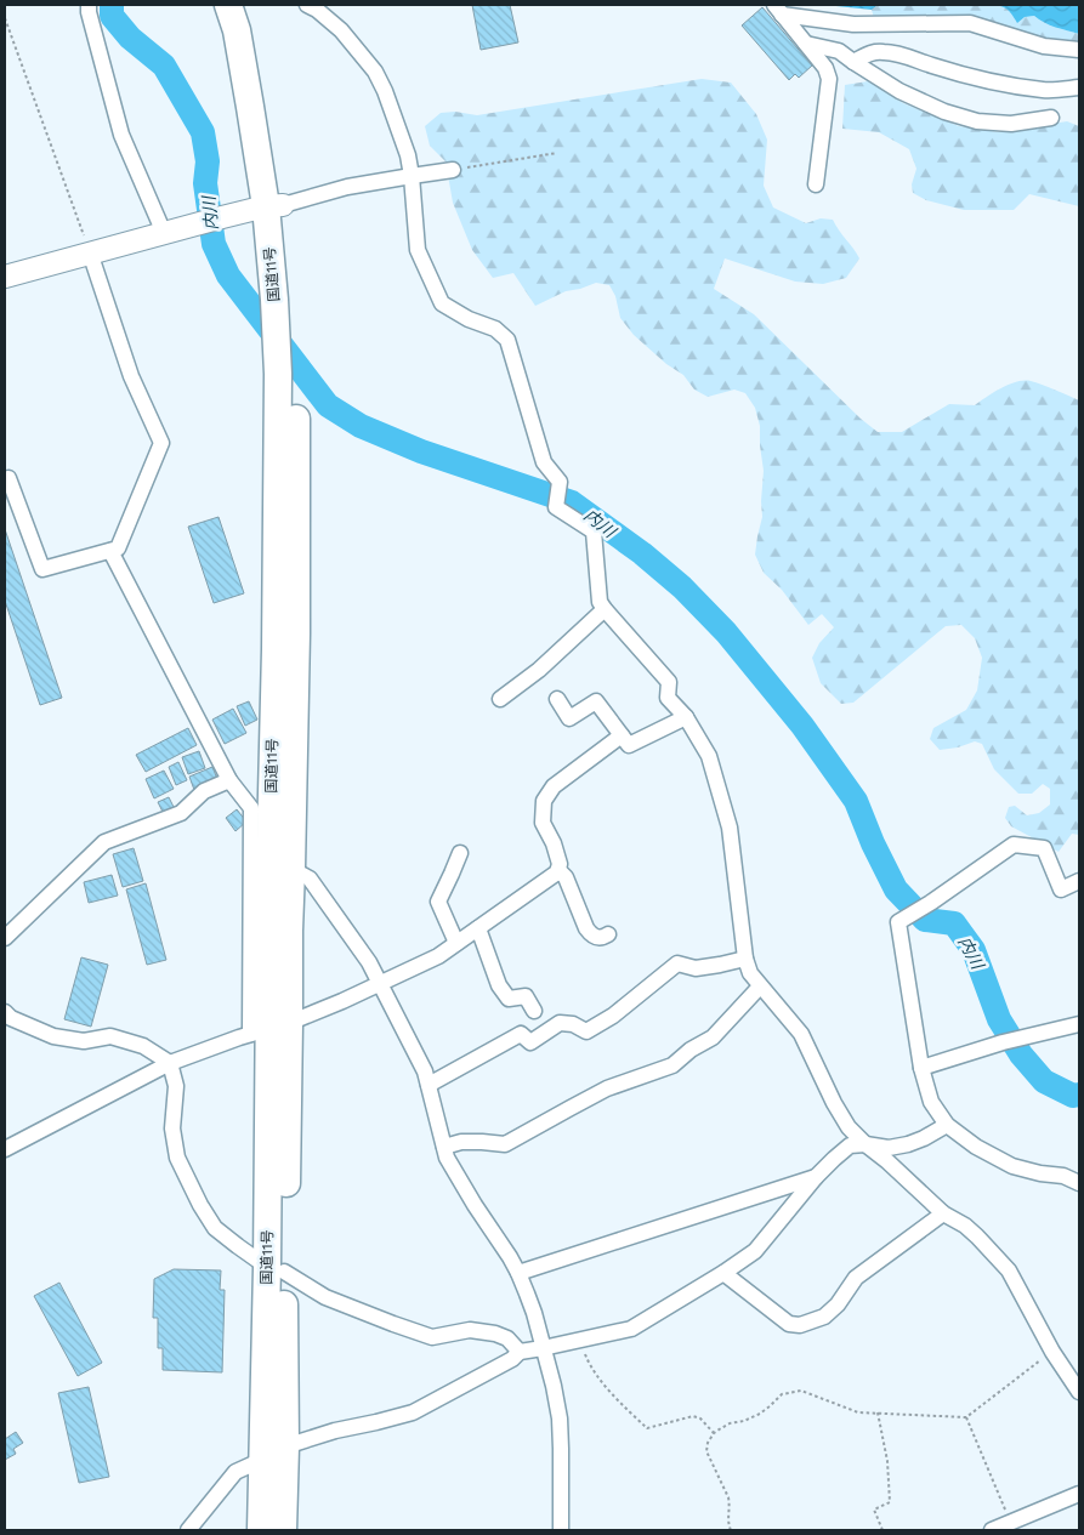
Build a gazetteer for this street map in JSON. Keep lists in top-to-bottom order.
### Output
{
  "streets": {
    "highway": ["国道11号"]
  },
  "water": ["内川"]
}
